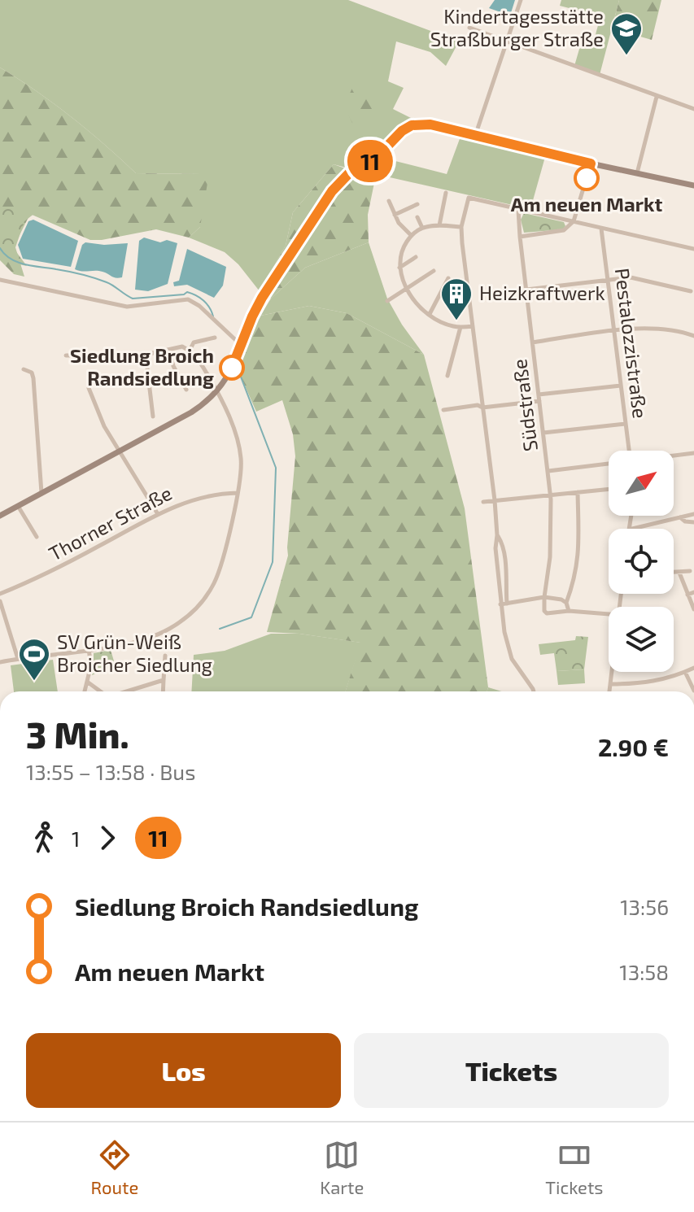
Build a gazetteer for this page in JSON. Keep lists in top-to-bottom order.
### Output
{
  "streets": {
    "street": ["Pestalozzistraße", "Südstraße", "Thorner Straße"]
  },
  "places": {
    "school or university": ["Kindertagesstätte Straßburger Straße"],
    "other": ["Am neuen Markt", "Siedlung Broich Randsiedlung"],
    "building": ["Heizkraftwerk"],
    "sports": ["SV Grün-Weiß Broicher Siedlung"]
  },
  "lines": ["bus line 11"],
  "north": "top right",
  "page": {
    "on_map": "11",
    "heading": ["3 Min.", "13:55 – 13:58 · Bus", "2.90 €"],
    "legs": ["1", "11"],
    "list": [
      {
        "name": "Siedlung Broich Randsiedlung",
        "value": "13:56"
      },
      {
        "name": "Am neuen Markt",
        "value": "13:58"
      }
    ],
    "buttons": ["Los", "Tickets"],
    "tabs": ["Route", "Karte", "Tickets"]
  }
}
